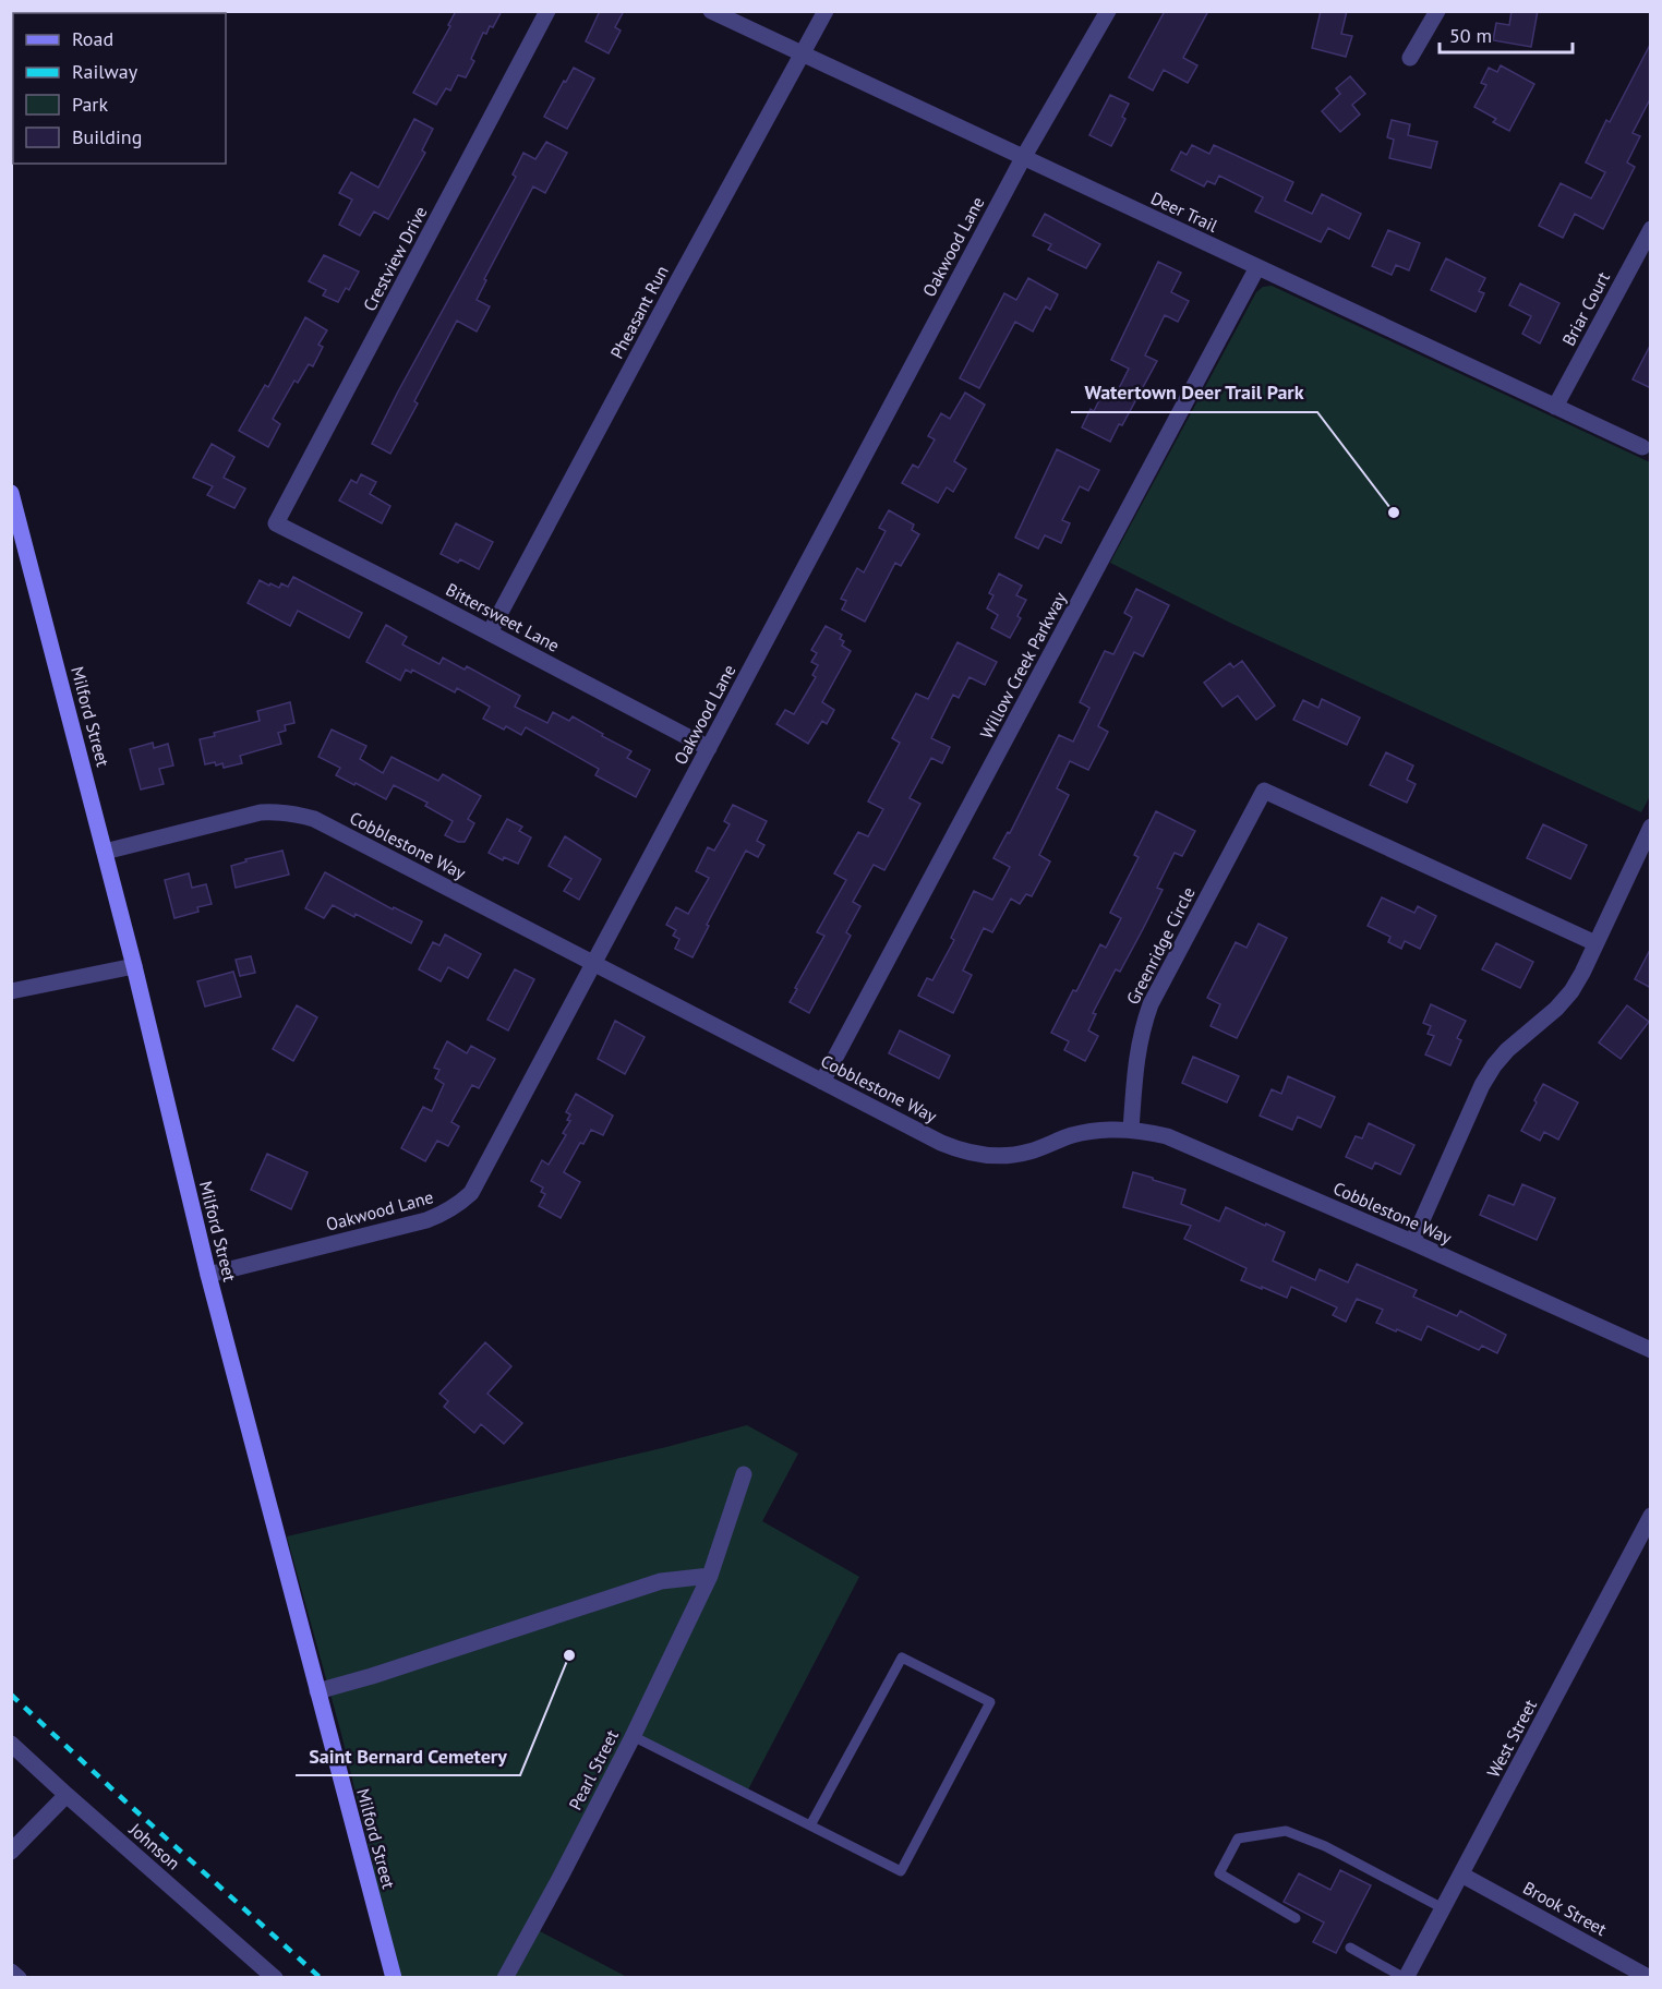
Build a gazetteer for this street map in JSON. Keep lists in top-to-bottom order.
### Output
{
  "streets": {
    "main road": ["Milford Street"],
    "street": [
      "Deer Trail",
      "Oakwood Lane",
      "Crestview Drive",
      "Briar Court",
      "Pheasant Run",
      "Bittersweet Lane",
      "Willow Creek Parkway",
      "Cobblestone Way",
      "Greenridge Circle",
      "West Street",
      "Pearl Street",
      "Johnson",
      "Brook Street"
    ]
  },
  "crossings": [
    ["Deer Trail", "Oakwood Lane"],
    ["Deer Trail", "Briar Court"],
    ["Deer Trail", "Pheasant Run"],
    ["Deer Trail", "Willow Creek Parkway"],
    ["Oakwood Lane", "Bittersweet Lane"],
    ["Oakwood Lane", "Milford Street"],
    ["Oakwood Lane", "Cobblestone Way"],
    ["Crestview Drive", "Bittersweet Lane"],
    ["Pheasant Run", "Bittersweet Lane"],
    ["Willow Creek Parkway", "Cobblestone Way"],
    ["Milford Street", "Cobblestone Way"],
    ["Cobblestone Way", "Greenridge Circle"],
    ["West Street", "Brook Street"]
  ],
  "places": ["Watertown Deer Trail Park", "Saint Bernard Cemetery"],
  "legend": [
    "Road",
    "Railway",
    "Park",
    "Building"
  ],
  "scale_bar": "50 m"
}
